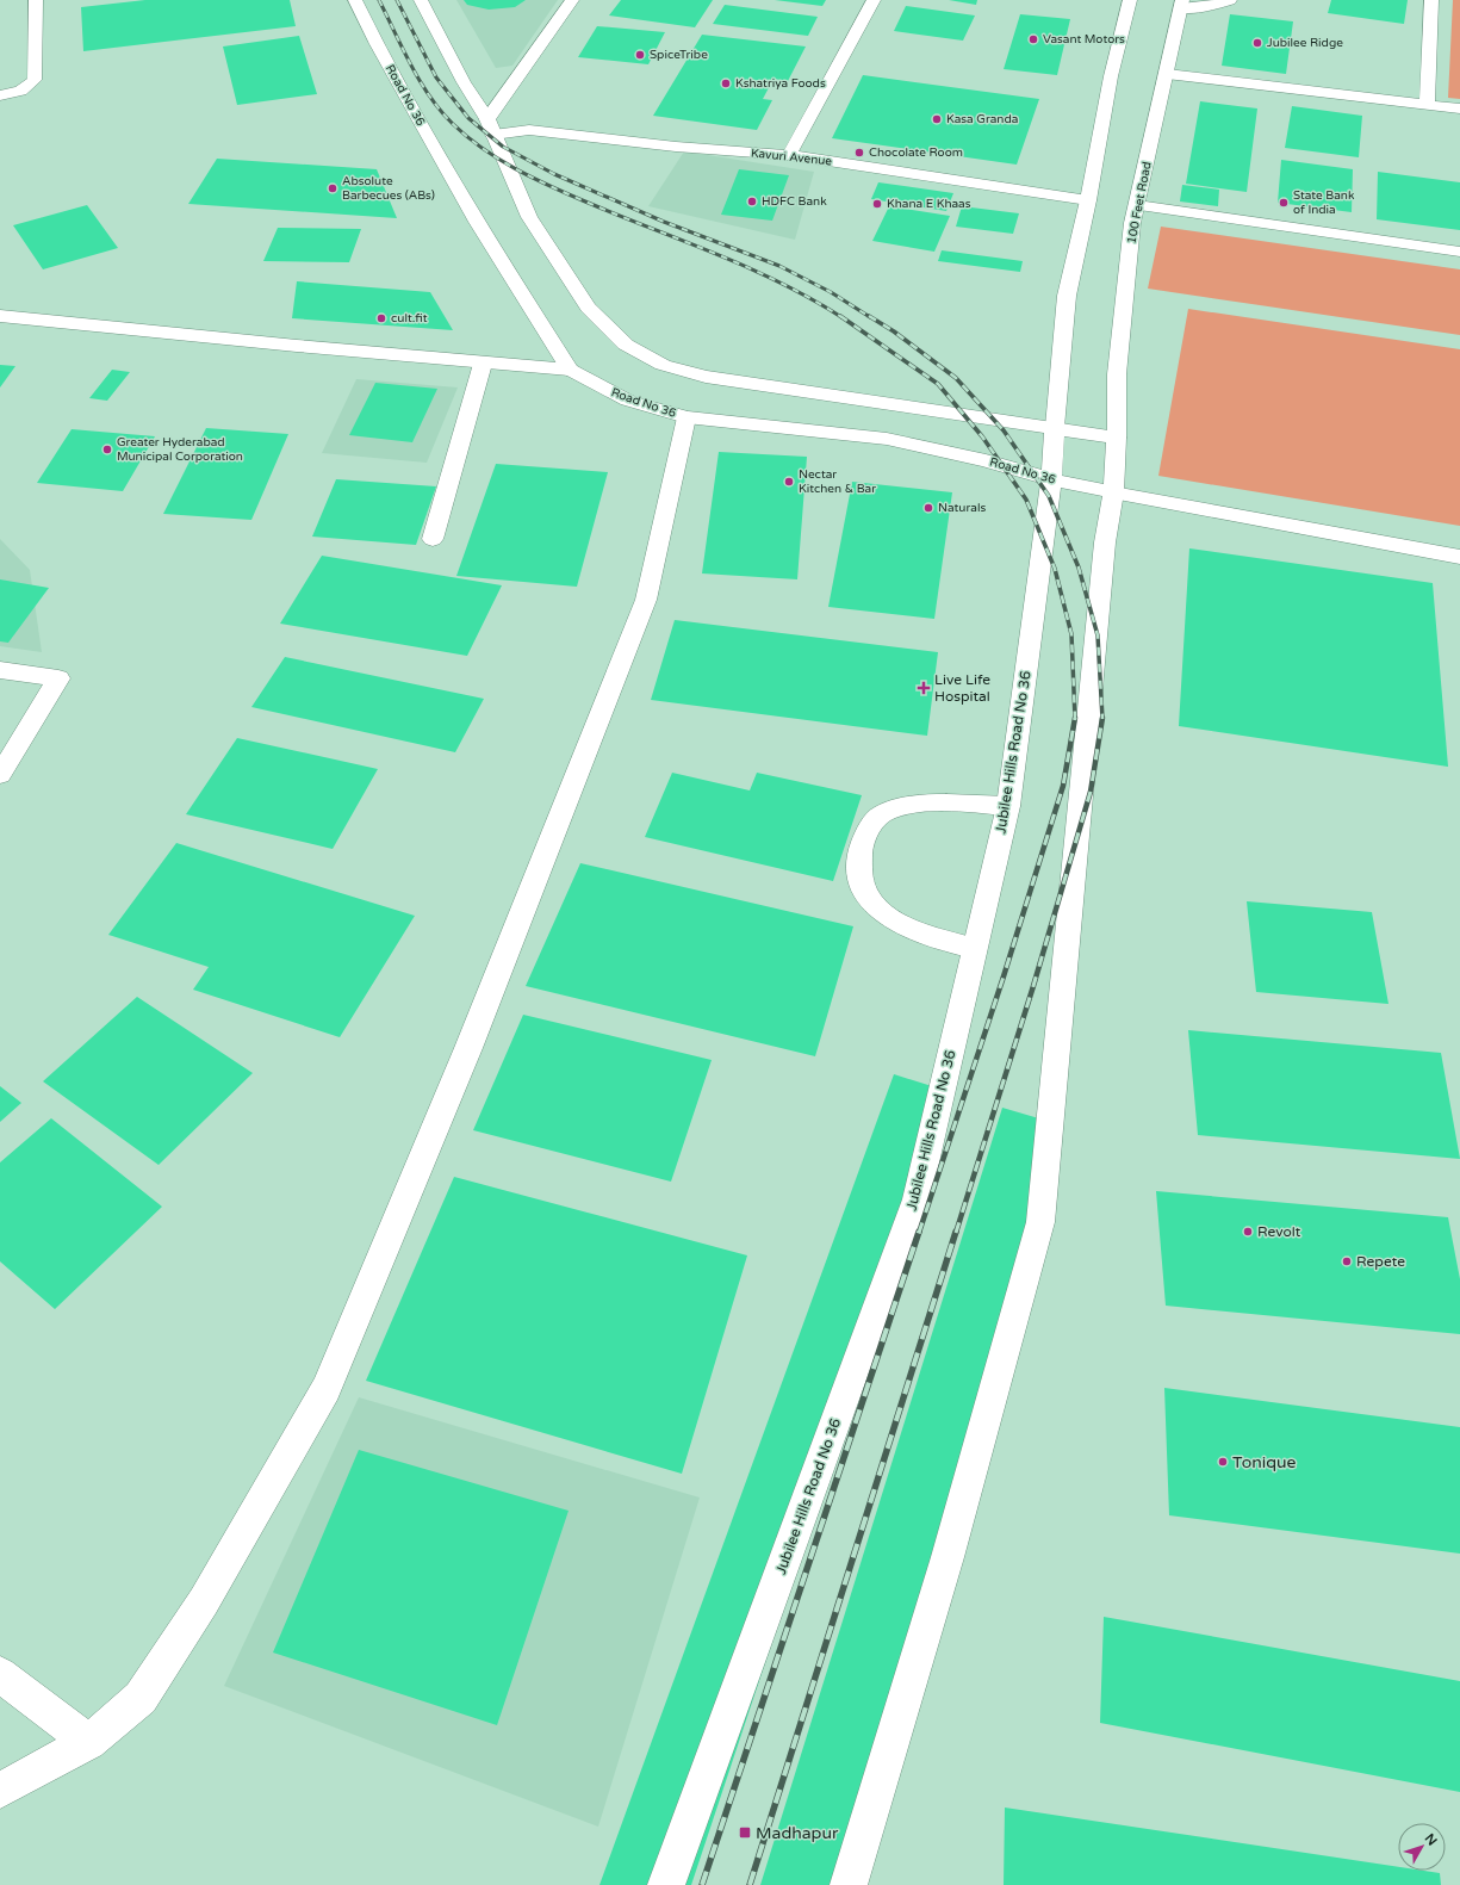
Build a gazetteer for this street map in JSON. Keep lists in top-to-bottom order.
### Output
{
  "streets": {
    "main road": [
      "Road No 36",
      "Kavuri Avenue",
      "100 Feet Road",
      "Jubilee Hills Road No 36"
    ]
  },
  "crossings": [
    ["Road No 36", "Jubilee Hills Road No 36"]
  ],
  "places": {
    "other": [
      "Vasant Motors",
      "Jubilee Ridge",
      "SpiceTribe",
      "Kshatriya Foods",
      "Kasa Granda",
      "Chocolate Room",
      "Absolute Barbecues (ABs)",
      "HDFC Bank",
      "State Bank of India",
      "Khana E Khaas",
      "cult.fit",
      "Greater Hyderabad Municipal Corporation",
      "Nectar Kitchen & Bar",
      "Naturals",
      "Revolt",
      "Repete",
      "Tonique"
    ],
    "health": ["Live Life Hospital"],
    "transit": ["Madhapur"]
  },
  "north": "top right"
}
